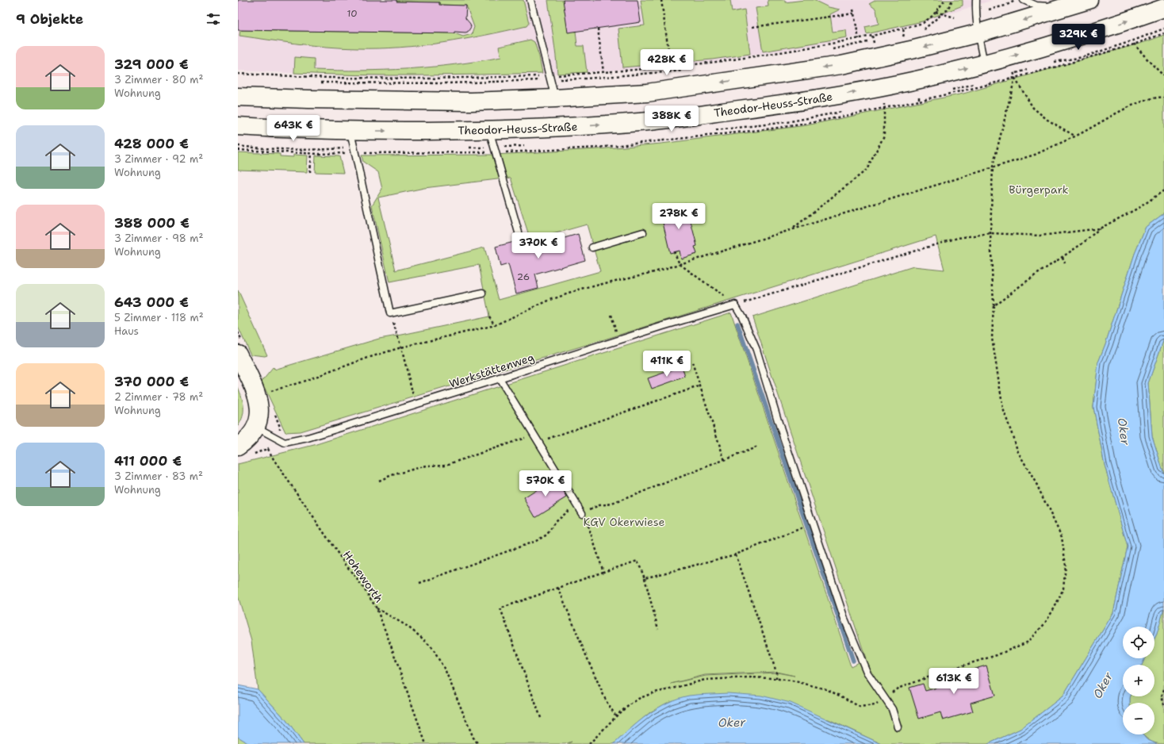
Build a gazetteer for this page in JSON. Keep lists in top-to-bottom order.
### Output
{
  "streets": {
    "main road": ["Theodor-Heuss-Straße"],
    "lane": ["Werkstättenweg"],
    "path": ["Hoheworth"]
  },
  "water": ["Oker"],
  "parks": ["Bürgerpark", "KGV Okerwiese"],
  "house_numbers": ["10", "26"],
  "page": {
    "heading": "9 Objekte",
    "price": [
      "329K €",
      "428K €",
      "388K €",
      "643K €",
      "278K €",
      "370K €",
      "411K €",
      "570K €",
      "613K €"
    ],
    "list": [
      {
        "name": "329 000 €",
        "note": "3 Zimmer · 80 m² · Wohnung"
      },
      {
        "name": "428 000 €",
        "note": "3 Zimmer · 92 m² · Wohnung"
      },
      {
        "name": "388 000 €",
        "note": "3 Zimmer · 98 m² · Wohnung"
      },
      {
        "name": "643 000 €",
        "note": "5 Zimmer · 118 m² · Haus"
      },
      {
        "name": "370 000 €",
        "note": "2 Zimmer · 78 m² · Wohnung"
      },
      {
        "name": "411 000 €",
        "note": "3 Zimmer · 83 m² · Wohnung"
      }
    ],
    "map_buttons": ["+", "−"]
  }
}
